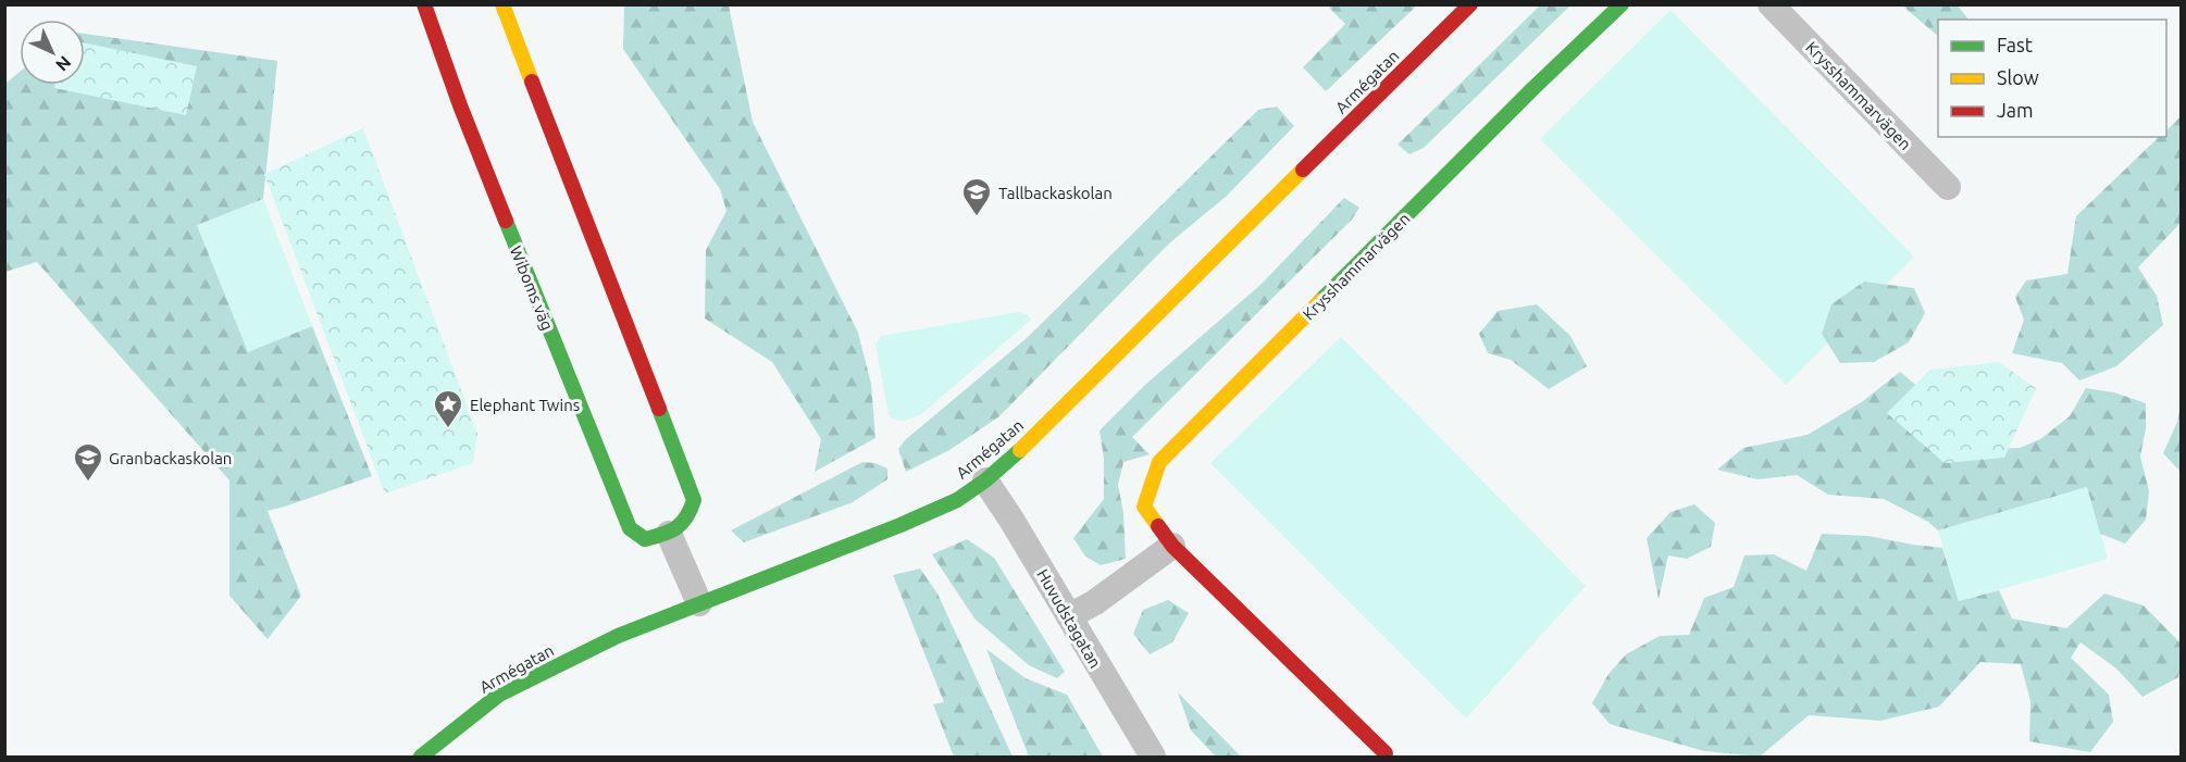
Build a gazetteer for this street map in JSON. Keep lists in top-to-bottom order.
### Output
{
  "streets": {
    "street": [
      "Armégatan",
      "Krysshammarvägen",
      "Wiboms väg",
      "Huvudstagatan"
    ]
  },
  "crossings": [
    ["Armégatan", "Huvudstagatan"]
  ],
  "places": {
    "school or university": ["Tallbackaskolan", "Granbackaskolan"],
    "place": ["Elephant Twins"]
  },
  "legend": ["Fast", "Slow", "Jam"],
  "north": "bottom right"
}
